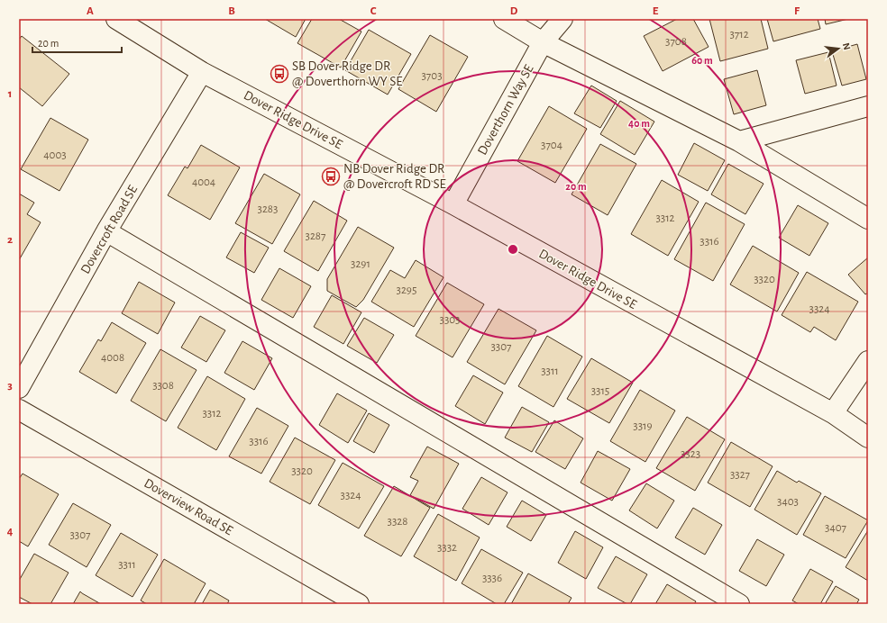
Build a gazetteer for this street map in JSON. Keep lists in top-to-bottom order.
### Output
{
  "streets": {
    "street": [
      "Doverthorn Way SE",
      "Dover Ridge Drive SE",
      "Dovercroft Road SE",
      "Doverview Road SE"
    ]
  },
  "crossings": [
    ["Doverthorn Way SE", "Dover Ridge Drive SE"],
    ["Dover Ridge Drive SE", "Dovercroft Road SE"]
  ],
  "places": {
    "bus stop": ["SB Dover Ridge DR @ Doverthorn WY SE", "NB Dover Ridge DR @ Dovercroft RD SE"]
  },
  "house_numbers": [
    "3712",
    "3708",
    "3703",
    "3704",
    "4003",
    "4004",
    "3283",
    "3312",
    "3287",
    "3316",
    "3291",
    "3320",
    "3295",
    "3324",
    "3303",
    "3307",
    "4008",
    "3311",
    "3308",
    "3315",
    "3312",
    "3319",
    "3316",
    "3323",
    "3320",
    "3327",
    "3324",
    "3403",
    "3328",
    "3407",
    "3307",
    "3332",
    "3311",
    "3336"
  ],
  "scale_bar": "20 m",
  "north": "right",
  "grid": {
    "columns": [
      "A",
      "B",
      "C",
      "D",
      "E",
      "F"
    ],
    "rows": [
      "1",
      "2",
      "3",
      "4"
    ]
  },
  "rings": ["60 m", "40 m", "20 m"]
}
